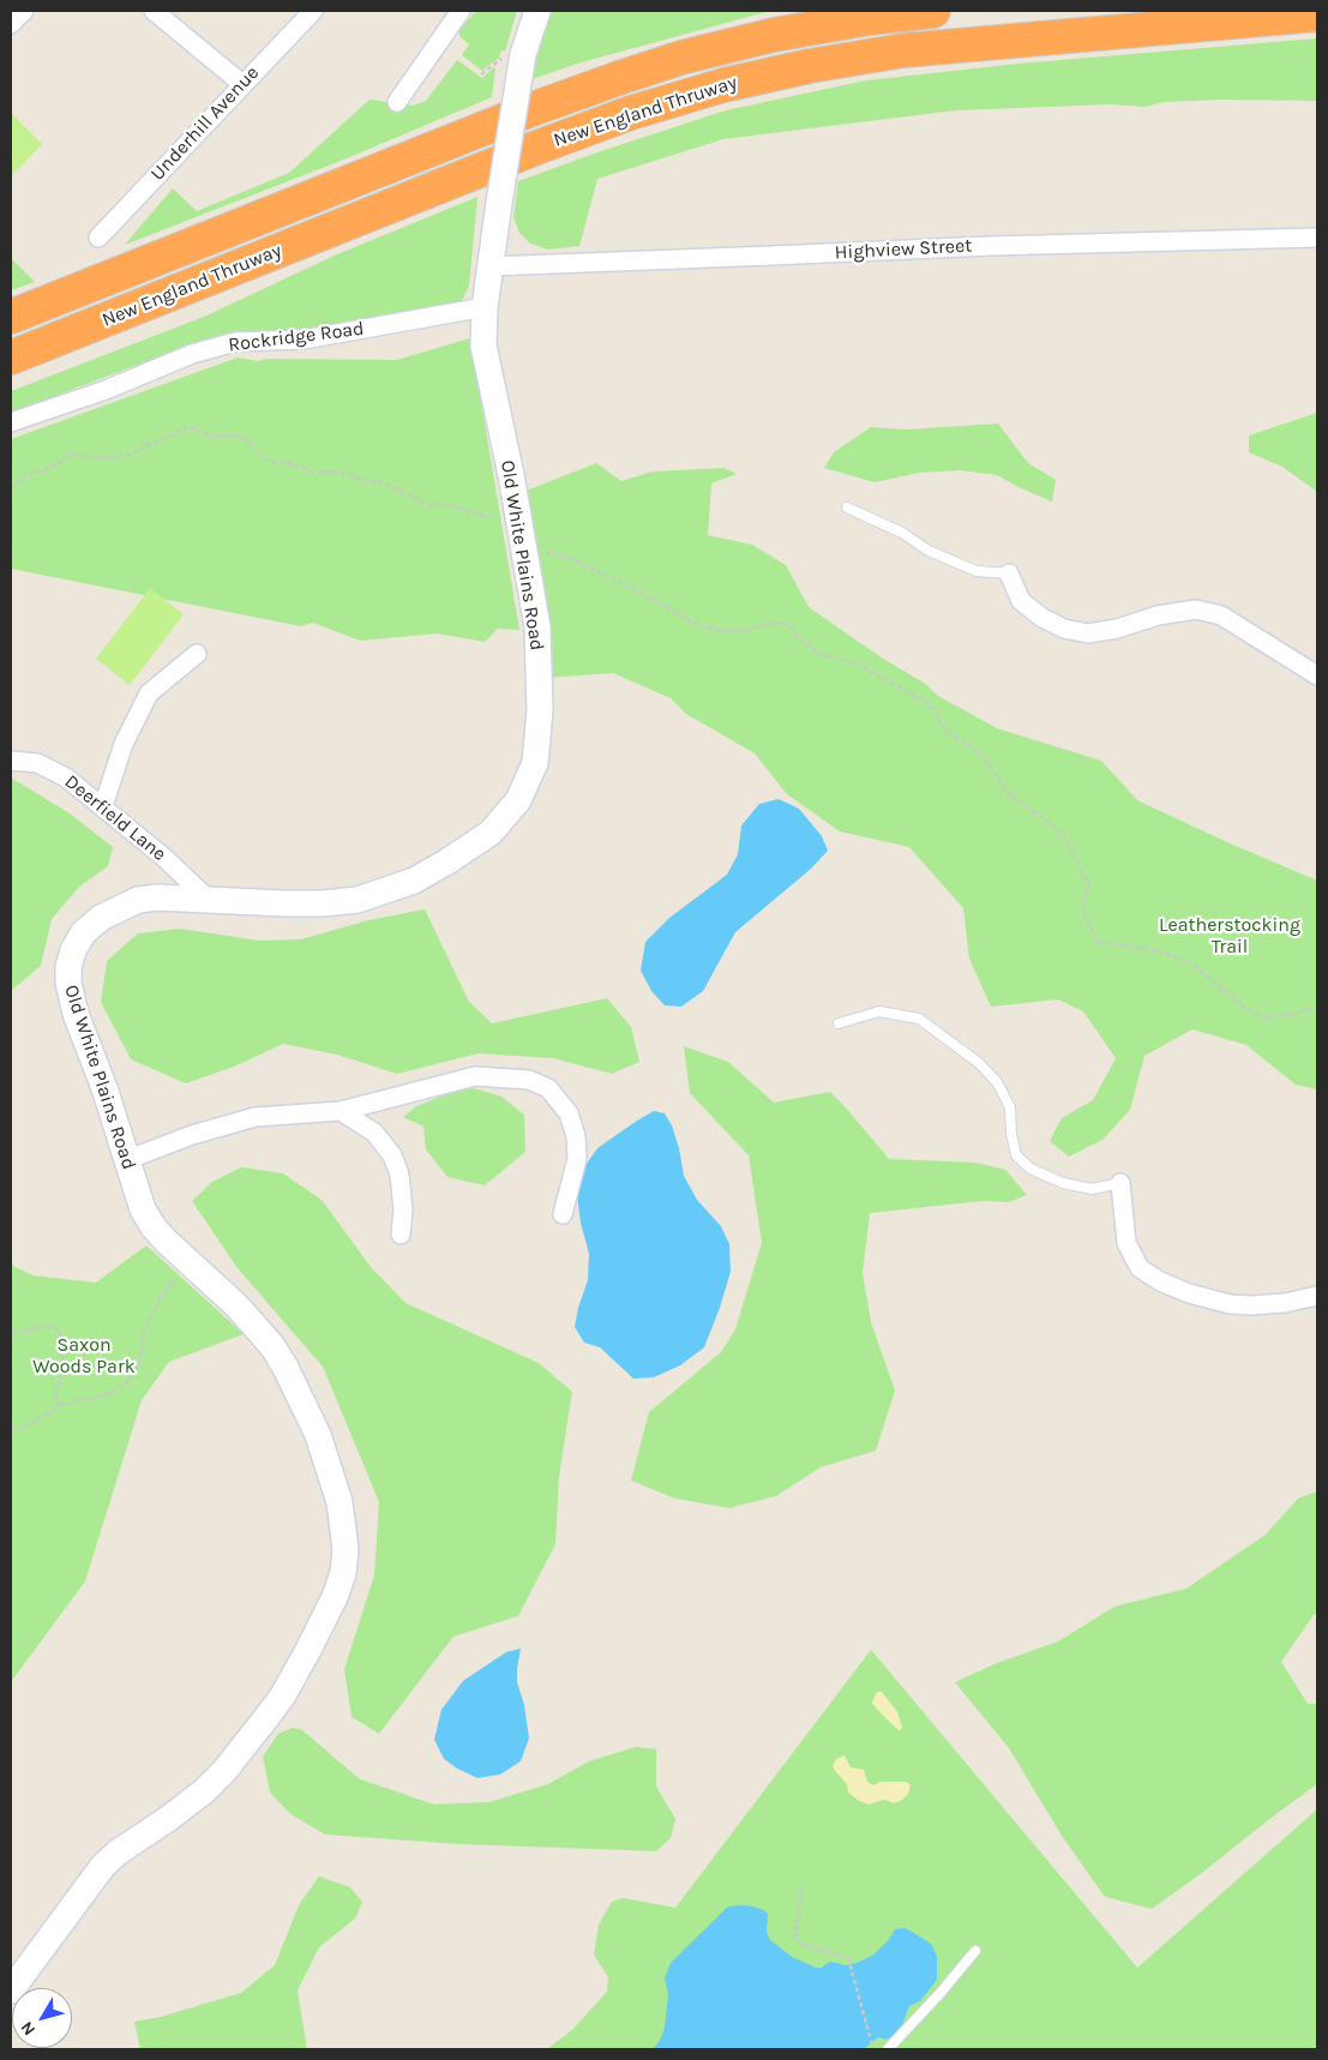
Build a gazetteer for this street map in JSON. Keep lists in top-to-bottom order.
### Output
{
  "streets": {
    "highway": ["New England Thruway"],
    "street": [
      "Underhill Avenue",
      "Highview Street",
      "Rockridge Road",
      "Old White Plains Road",
      "Deerfield Lane"
    ]
  },
  "crossings": [
    ["Highview Street", "Old White Plains Road"],
    ["Rockridge Road", "Old White Plains Road"],
    ["Old White Plains Road", "Deerfield Lane"]
  ],
  "parks": ["Leatherstocking Trail", "Saxon Woods Park"],
  "north": "bottom left"
}
